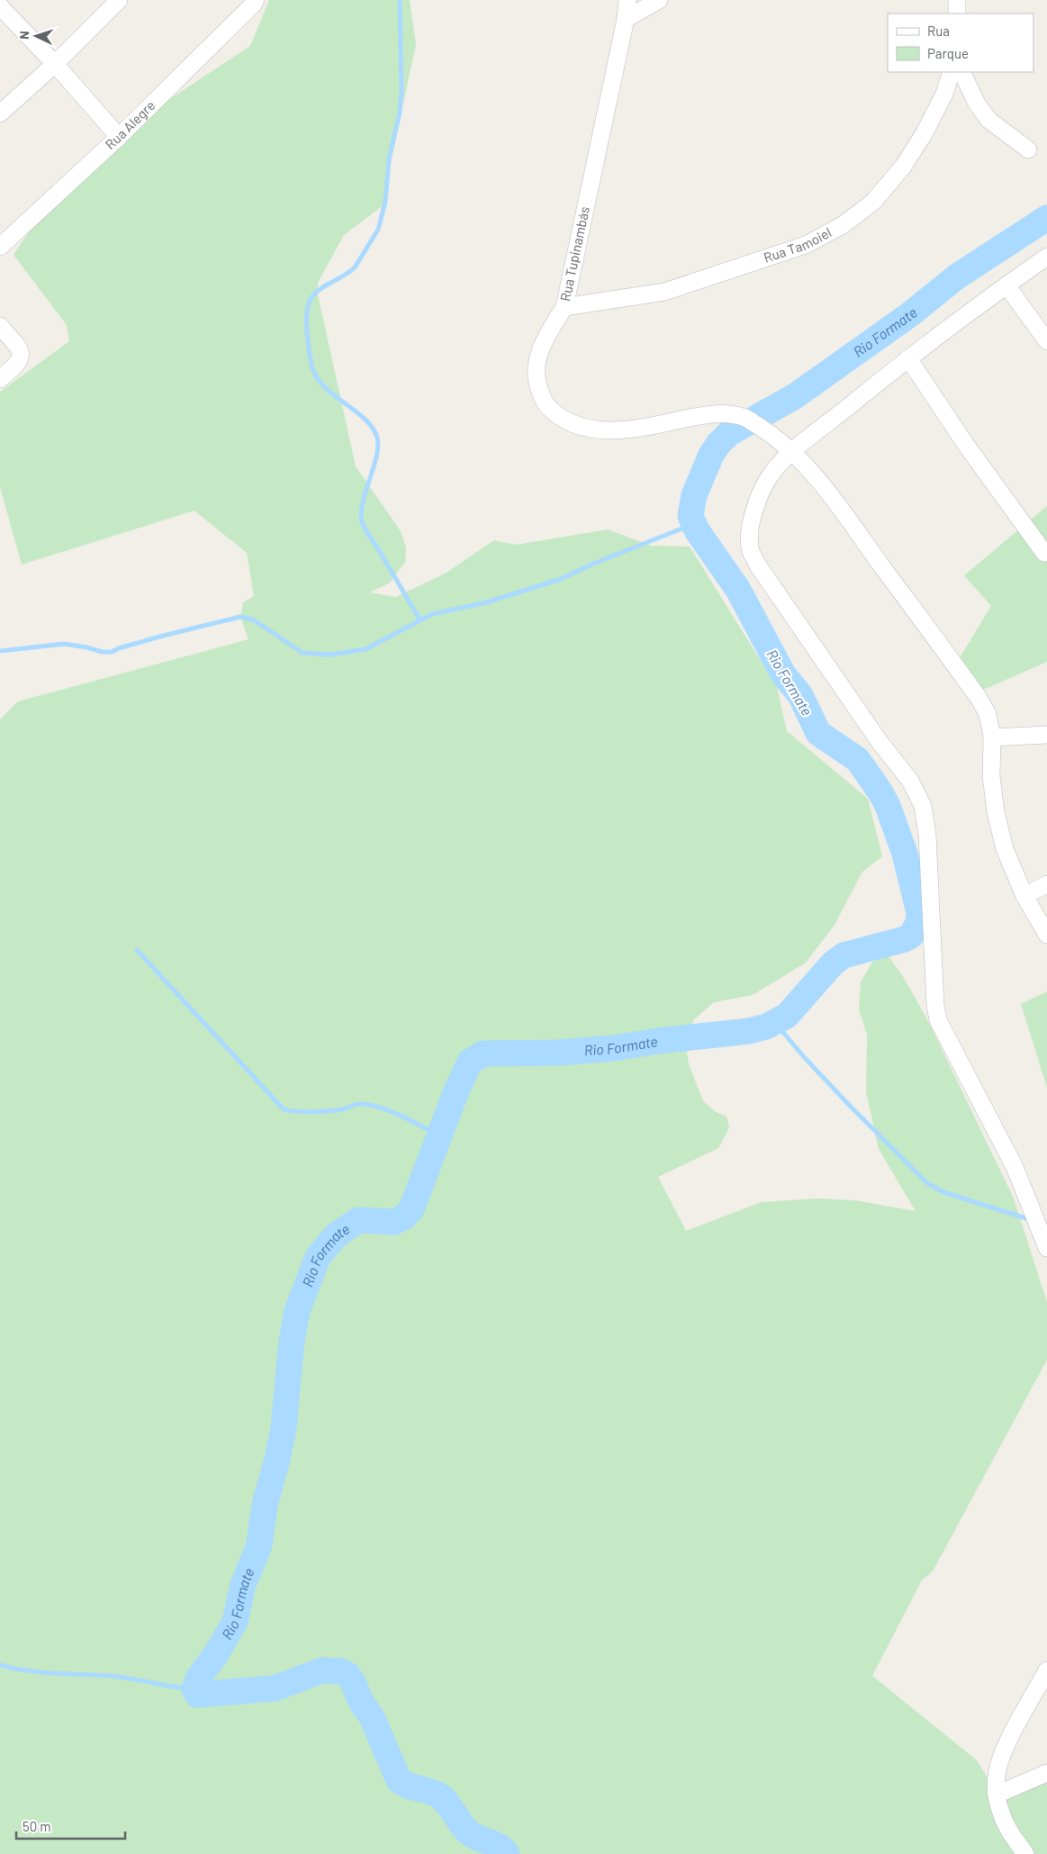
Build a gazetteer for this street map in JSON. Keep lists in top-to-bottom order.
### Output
{
  "streets": {
    "street": ["Rua Alegre", "Rua Tamoiel", "Rua Tupinambás"]
  },
  "crossings": [
    ["Rua Tamoiel", "Rua Tupinambás"]
  ],
  "water": ["Rio Formate"],
  "legend": ["Rua", "Parque"],
  "scale_bar": "50 m",
  "north": "left"
}
